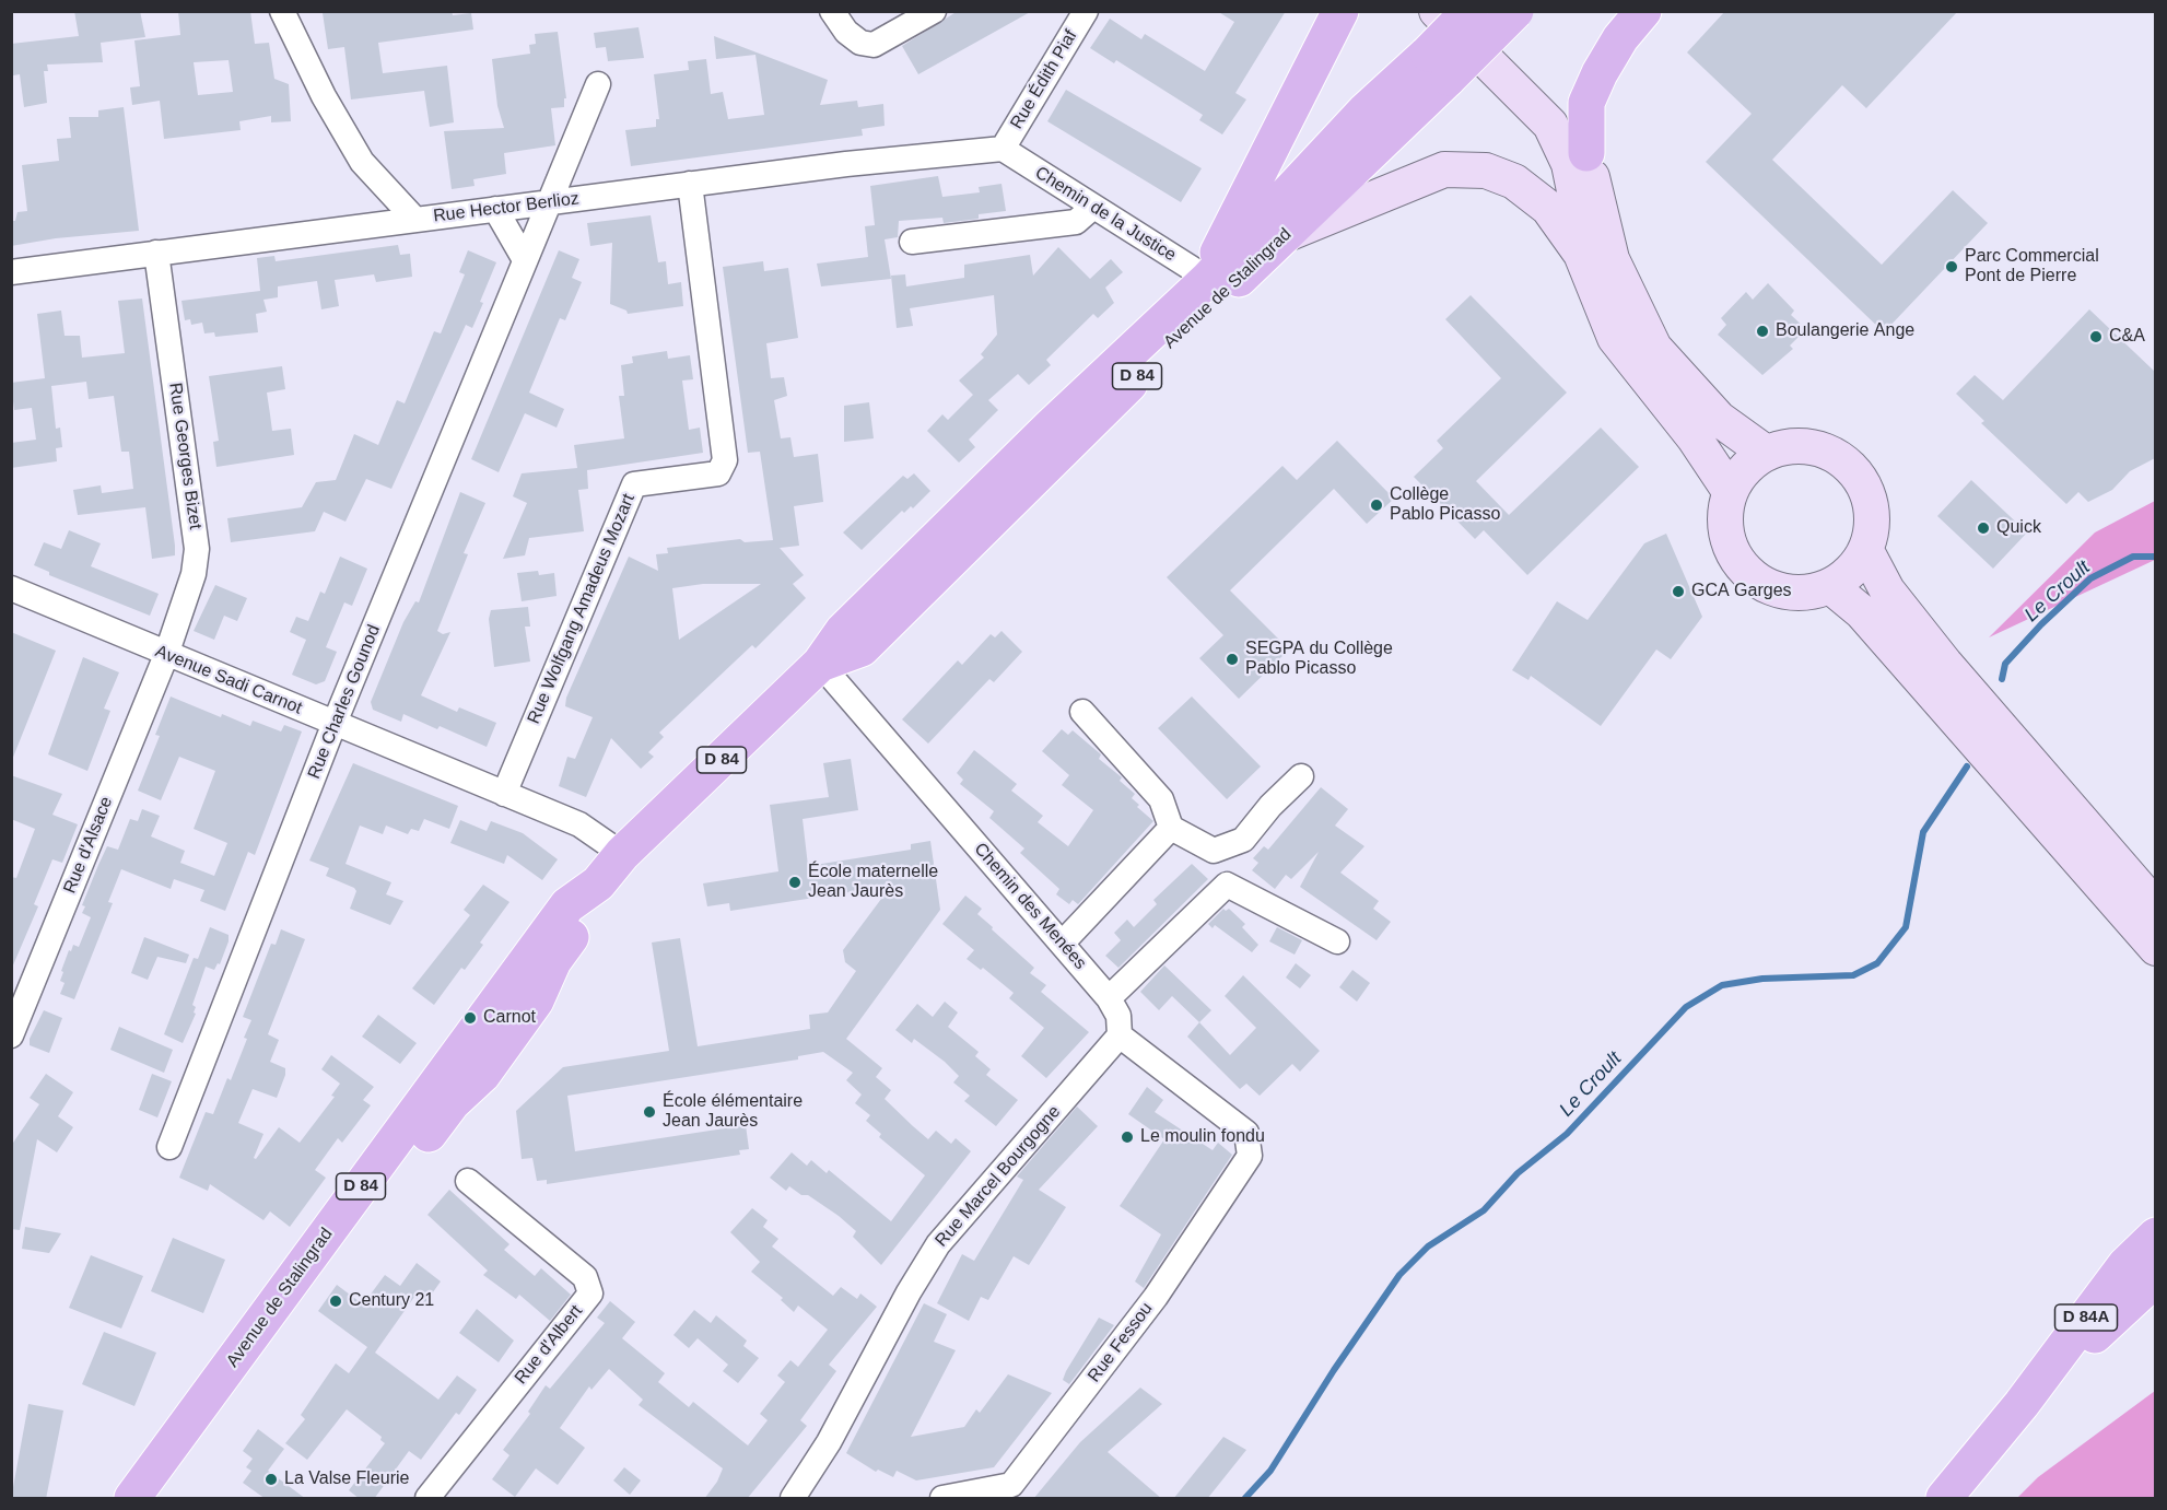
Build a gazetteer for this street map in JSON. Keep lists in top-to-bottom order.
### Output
{
  "streets": {
    "main road": ["Avenue de Stalingrad", "D 84", "D 84A"],
    "street": [
      "Rue Édith Piaf",
      "Rue Hector Berlioz",
      "Chemin de la Justice",
      "Rue Georges Bizet",
      "Rue Wolfgang Amadeus Mozart",
      "Avenue Sadi Carnot",
      "Rue Charles Gounod",
      "Rue d'Alsace",
      "Chemin des Menées",
      "Rue Marcel Bourgogne",
      "Rue Fessou",
      "Rue d'Albert"
    ]
  },
  "crossings": [
    ["Rue Édith Piaf", "Rue Hector Berlioz"],
    ["Rue Édith Piaf", "Chemin de la Justice"],
    ["Rue Hector Berlioz", "Chemin de la Justice"],
    ["Rue Hector Berlioz", "Rue Georges Bizet"],
    ["Rue Hector Berlioz", "Rue Wolfgang Amadeus Mozart"],
    ["Rue Hector Berlioz", "Rue Charles Gounod"],
    ["Chemin de la Justice", "Avenue de Stalingrad"],
    ["Avenue de Stalingrad", "Avenue Sadi Carnot"],
    ["Avenue de Stalingrad", "Chemin des Menées"],
    ["Rue Georges Bizet", "Avenue Sadi Carnot"],
    ["Rue Georges Bizet", "Rue d'Alsace"],
    ["Rue Wolfgang Amadeus Mozart", "Avenue Sadi Carnot"],
    ["Avenue Sadi Carnot", "Rue Charles Gounod"],
    ["Avenue Sadi Carnot", "Rue d'Alsace"],
    ["Chemin des Menées", "Rue Marcel Bourgogne"],
    ["Chemin des Menées", "Rue Fessou"],
    ["Rue Marcel Bourgogne", "Rue Fessou"]
  ],
  "water": ["Le Croult"],
  "places": [
    "Parc Commercial Pont de Pierre",
    "Boulangerie Ange",
    "C&A",
    "Collège Pablo Picasso",
    "Quick",
    "GCA Garges",
    "SEGPA du Collège Pablo Picasso",
    "École maternelle Jean Jaurès",
    "Carnot",
    "École élémentaire Jean Jaurès",
    "Le moulin fondu",
    "Century 21",
    "La Valse Fleurie"
  ]
}
